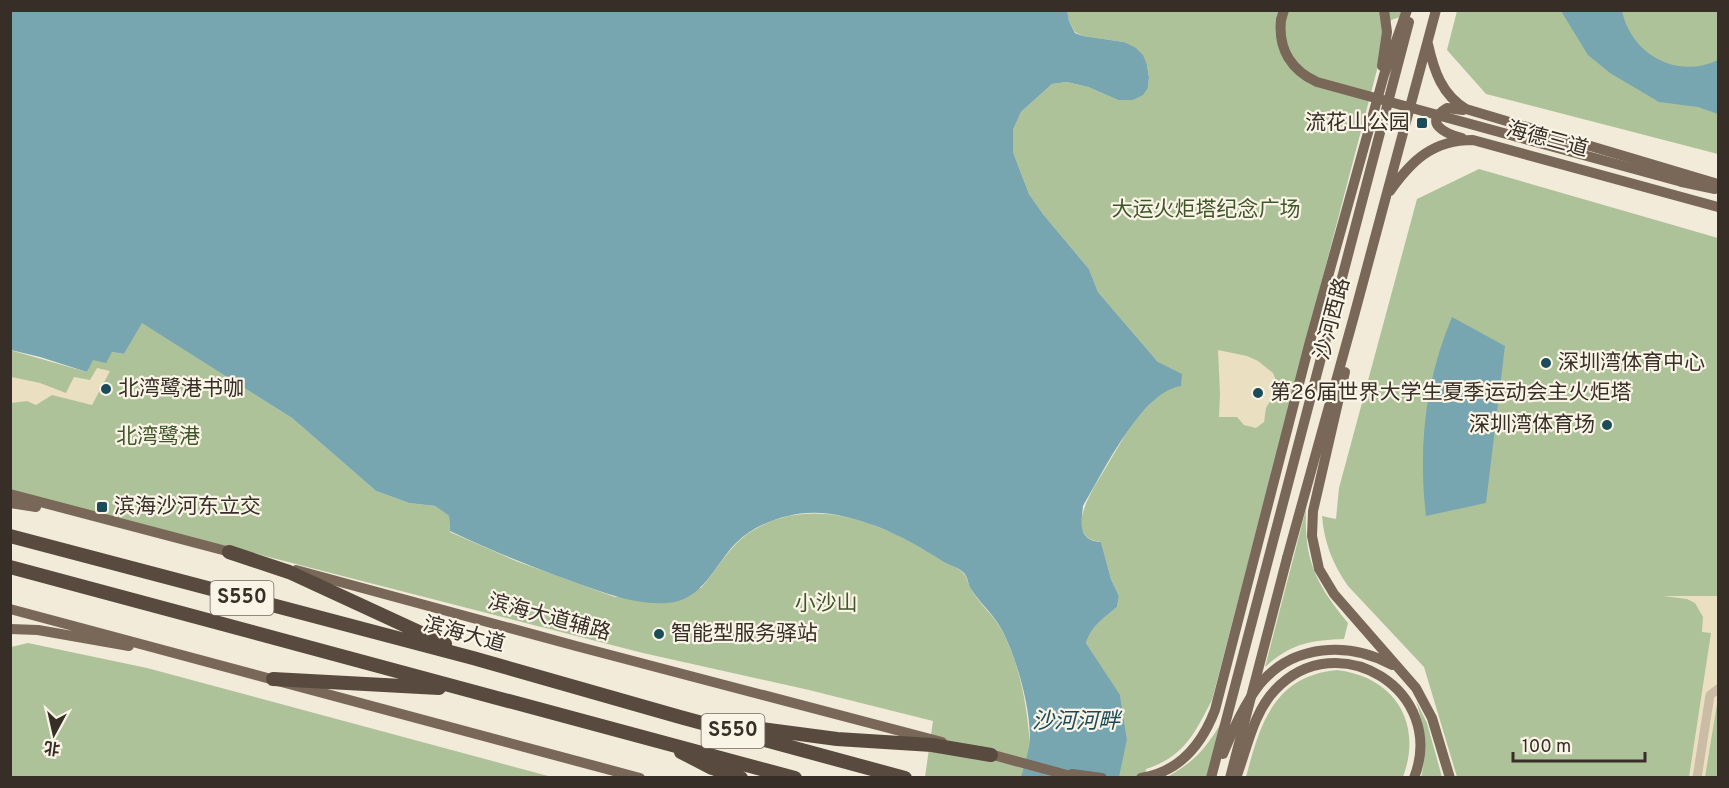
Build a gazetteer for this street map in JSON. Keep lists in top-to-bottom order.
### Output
{
  "streets": {
    "highway": ["S550", "滨海大道"],
    "main road": ["海德三道", "沙河西路", "滨海大道辅路"]
  },
  "crossings": [
    ["海德三道", "沙河西路"]
  ],
  "water": ["沙河河畔"],
  "parks": ["大运火炬塔纪念广场", "北湾鹭港", "小沙山"],
  "places": {
    "transit": ["流花山公园", "滨海沙河东立交"],
    "other": [
      "深圳湾体育中心",
      "北湾鹭港书咖",
      "第26届世界大学生夏季运动会主火炬塔",
      "深圳湾体育场",
      "智能型服务驿站"
    ]
  },
  "scale_bar": "100 m",
  "north": "bottom"
}
